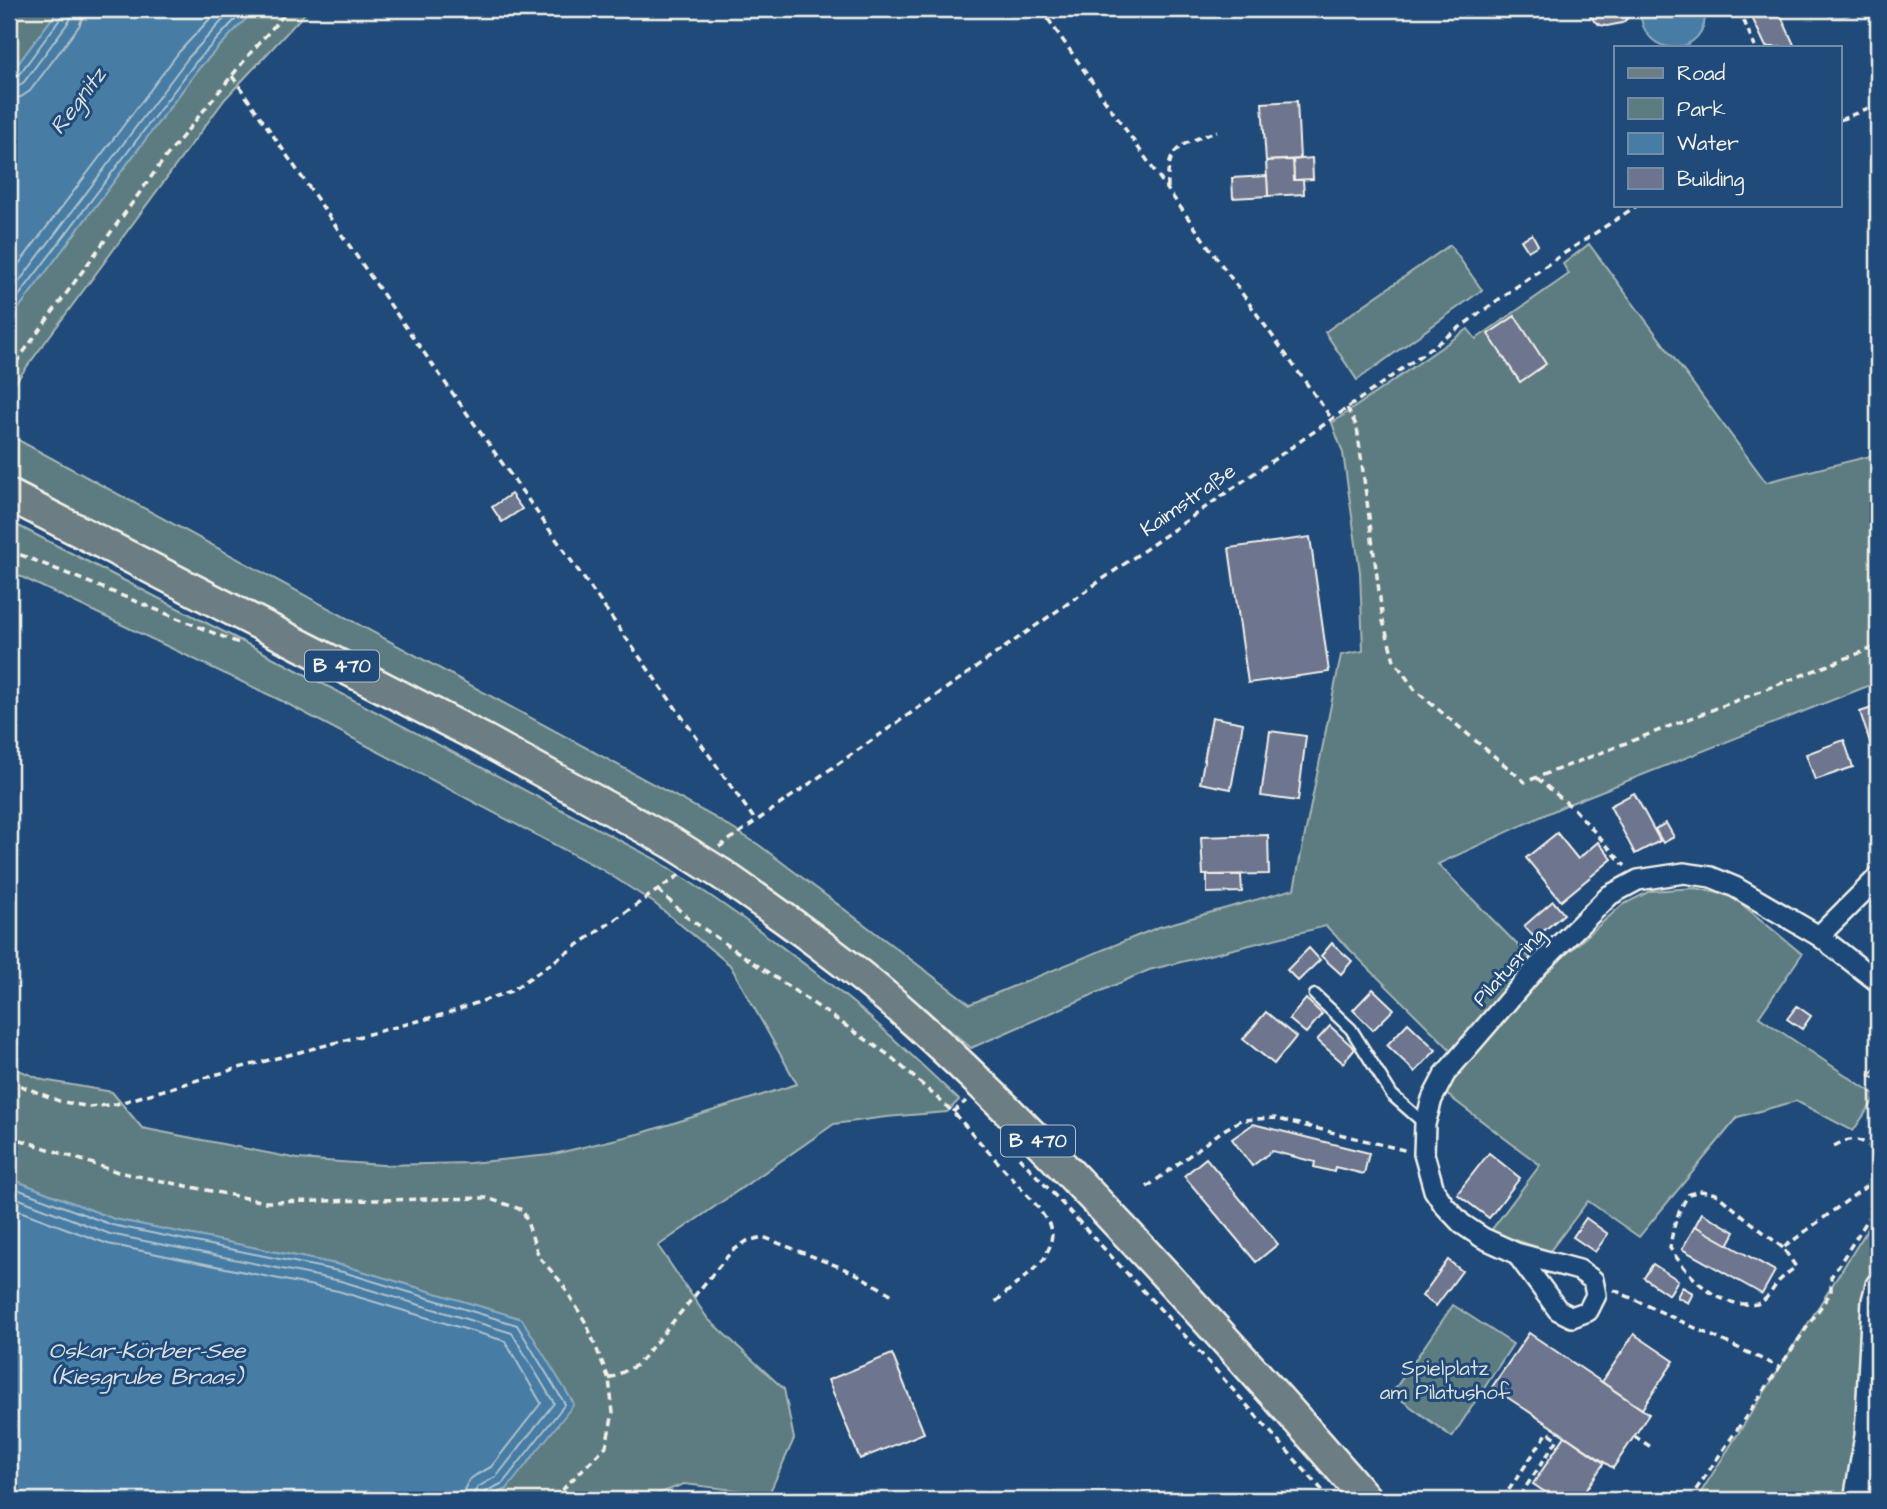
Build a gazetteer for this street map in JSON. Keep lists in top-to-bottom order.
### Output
{
  "streets": {
    "main road": ["B 470"],
    "street": ["Pilatusring"],
    "path": ["Kaimstraße"]
  },
  "crossings": [
    ["Kaimstraße", "B 470"]
  ],
  "water": ["Regnitz", "Oskar-Körber-See (Kiesgrube Braas)"],
  "parks": ["Spielplatz am Pilatushof"],
  "legend": [
    "Road",
    "Park",
    "Water",
    "Building"
  ]
}
